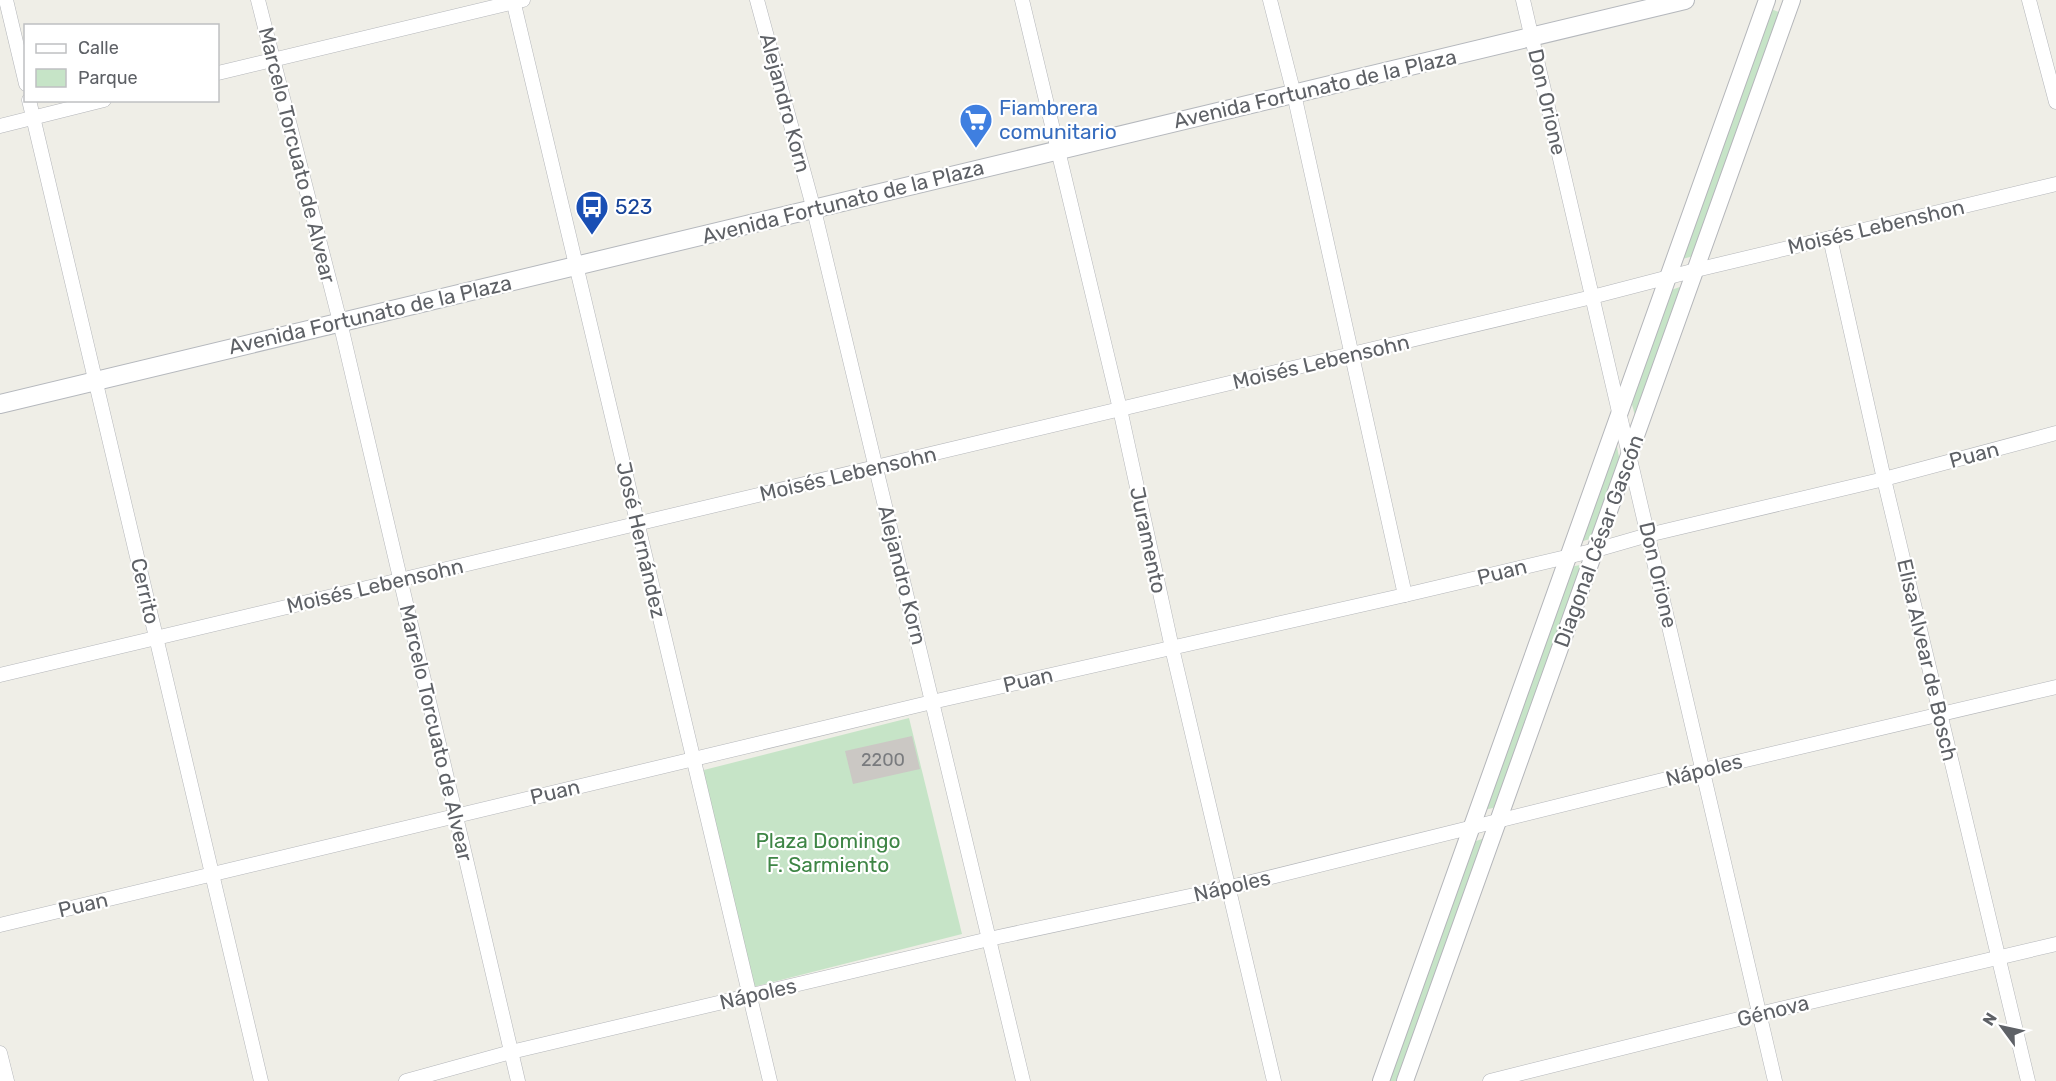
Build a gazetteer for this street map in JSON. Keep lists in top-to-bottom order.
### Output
{
  "streets": {
    "main road": ["Avenida Fortunato de la Plaza"],
    "street": [
      "Don Orione",
      "Alejandro Korn",
      "Marcelo Torcuato de Alvear",
      "Moisés Lebenshon",
      "Moisés Lebensohn",
      "Puan",
      "José Hernández",
      "Juramento",
      "Diagonal César Gascón",
      "Cerrito",
      "Elisa Alvear de Bosch",
      "Nápoles",
      "Génova"
    ]
  },
  "crossings": [
    ["Avenida Fortunato de la Plaza", "Don Orione"],
    ["Avenida Fortunato de la Plaza", "Alejandro Korn"],
    ["Avenida Fortunato de la Plaza", "Marcelo Torcuato de Alvear"],
    ["Avenida Fortunato de la Plaza", "José Hernández"],
    ["Avenida Fortunato de la Plaza", "Juramento"],
    ["Avenida Fortunato de la Plaza", "Cerrito"],
    ["Don Orione", "Moisés Lebensohn"],
    ["Don Orione", "Puan"],
    ["Don Orione", "Diagonal César Gascón"],
    ["Don Orione", "Nápoles"],
    ["Don Orione", "Génova"],
    ["Alejandro Korn", "Moisés Lebensohn"],
    ["Alejandro Korn", "Puan"],
    ["Alejandro Korn", "Nápoles"],
    ["Marcelo Torcuato de Alvear", "Moisés Lebensohn"],
    ["Marcelo Torcuato de Alvear", "Puan"],
    ["Marcelo Torcuato de Alvear", "Nápoles"],
    ["Moisés Lebenshon", "Moisés Lebensohn"],
    ["Moisés Lebenshon", "Diagonal César Gascón"],
    ["Moisés Lebenshon", "Elisa Alvear de Bosch"],
    ["Moisés Lebensohn", "José Hernández"],
    ["Moisés Lebensohn", "Juramento"],
    ["Moisés Lebensohn", "Diagonal César Gascón"],
    ["Moisés Lebensohn", "Cerrito"],
    ["Puan", "José Hernández"],
    ["Puan", "Juramento"],
    ["Puan", "Diagonal César Gascón"],
    ["Puan", "Cerrito"],
    ["Puan", "Elisa Alvear de Bosch"],
    ["José Hernández", "Nápoles"],
    ["Juramento", "Nápoles"],
    ["Diagonal César Gascón", "Nápoles"],
    ["Elisa Alvear de Bosch", "Nápoles"],
    ["Elisa Alvear de Bosch", "Génova"]
  ],
  "parks": ["Plaza Domingo F. Sarmiento"],
  "places": {
    "supermarket": ["Fiambrera comunitario"],
    "bus stop": ["523"]
  },
  "house_numbers": ["2200"],
  "legend": ["Calle", "Parque"],
  "north": "top left"
}
